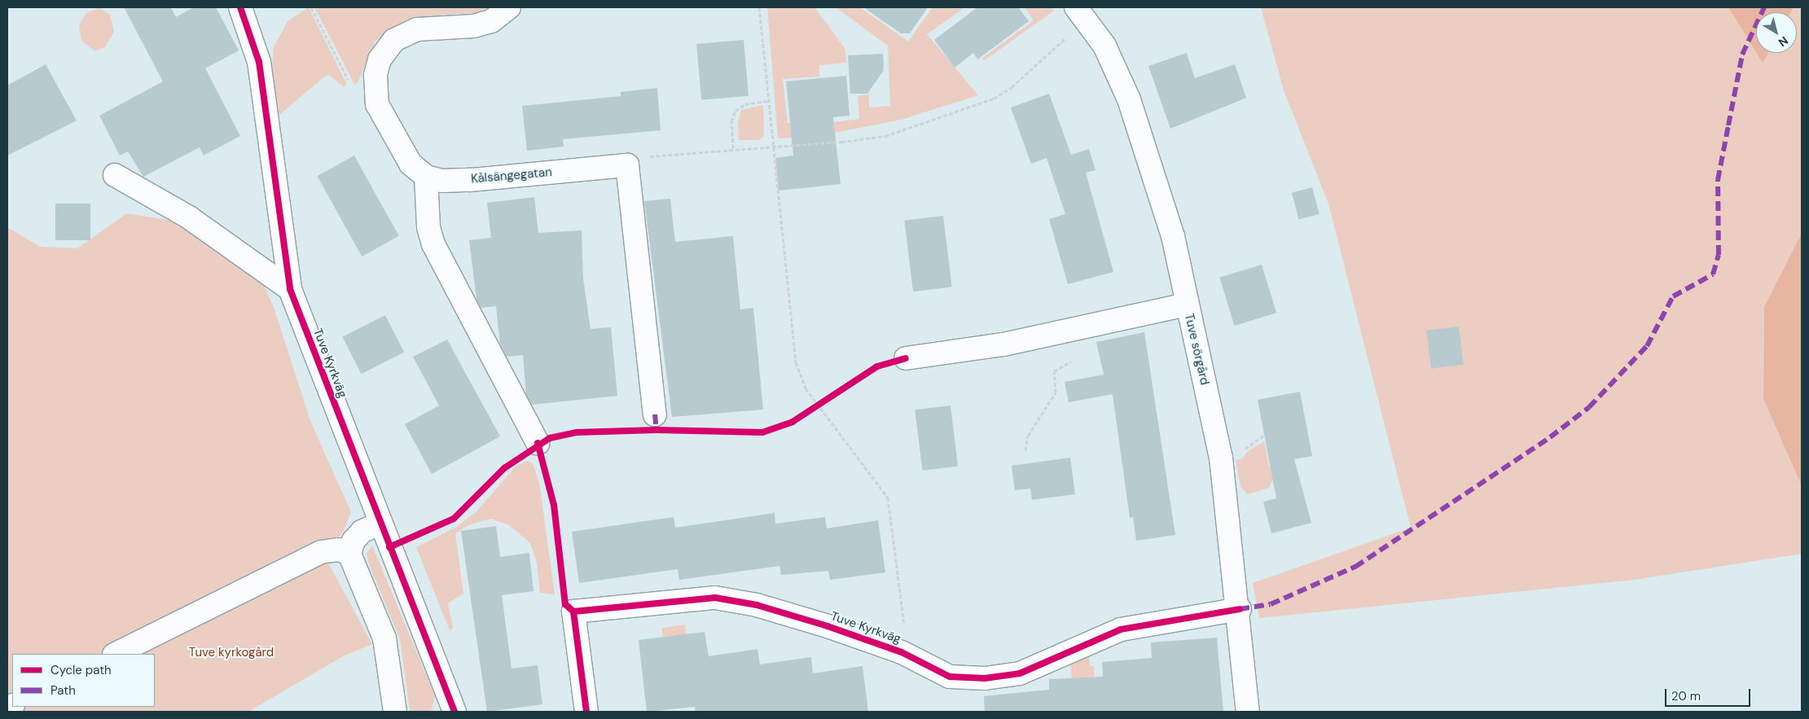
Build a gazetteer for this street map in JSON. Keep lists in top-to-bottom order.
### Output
{
  "streets": {
    "street": ["Kålsängegatan", "Tuve sörgård", "Tuve Kyrkväg"]
  },
  "crossings": [
    ["Tuve sörgård", "Tuve Kyrkväg"]
  ],
  "parks": ["Tuve kyrkogård"],
  "legend": ["Cycle path", "Path"],
  "scale_bar": "20 m",
  "north": "bottom right"
}
